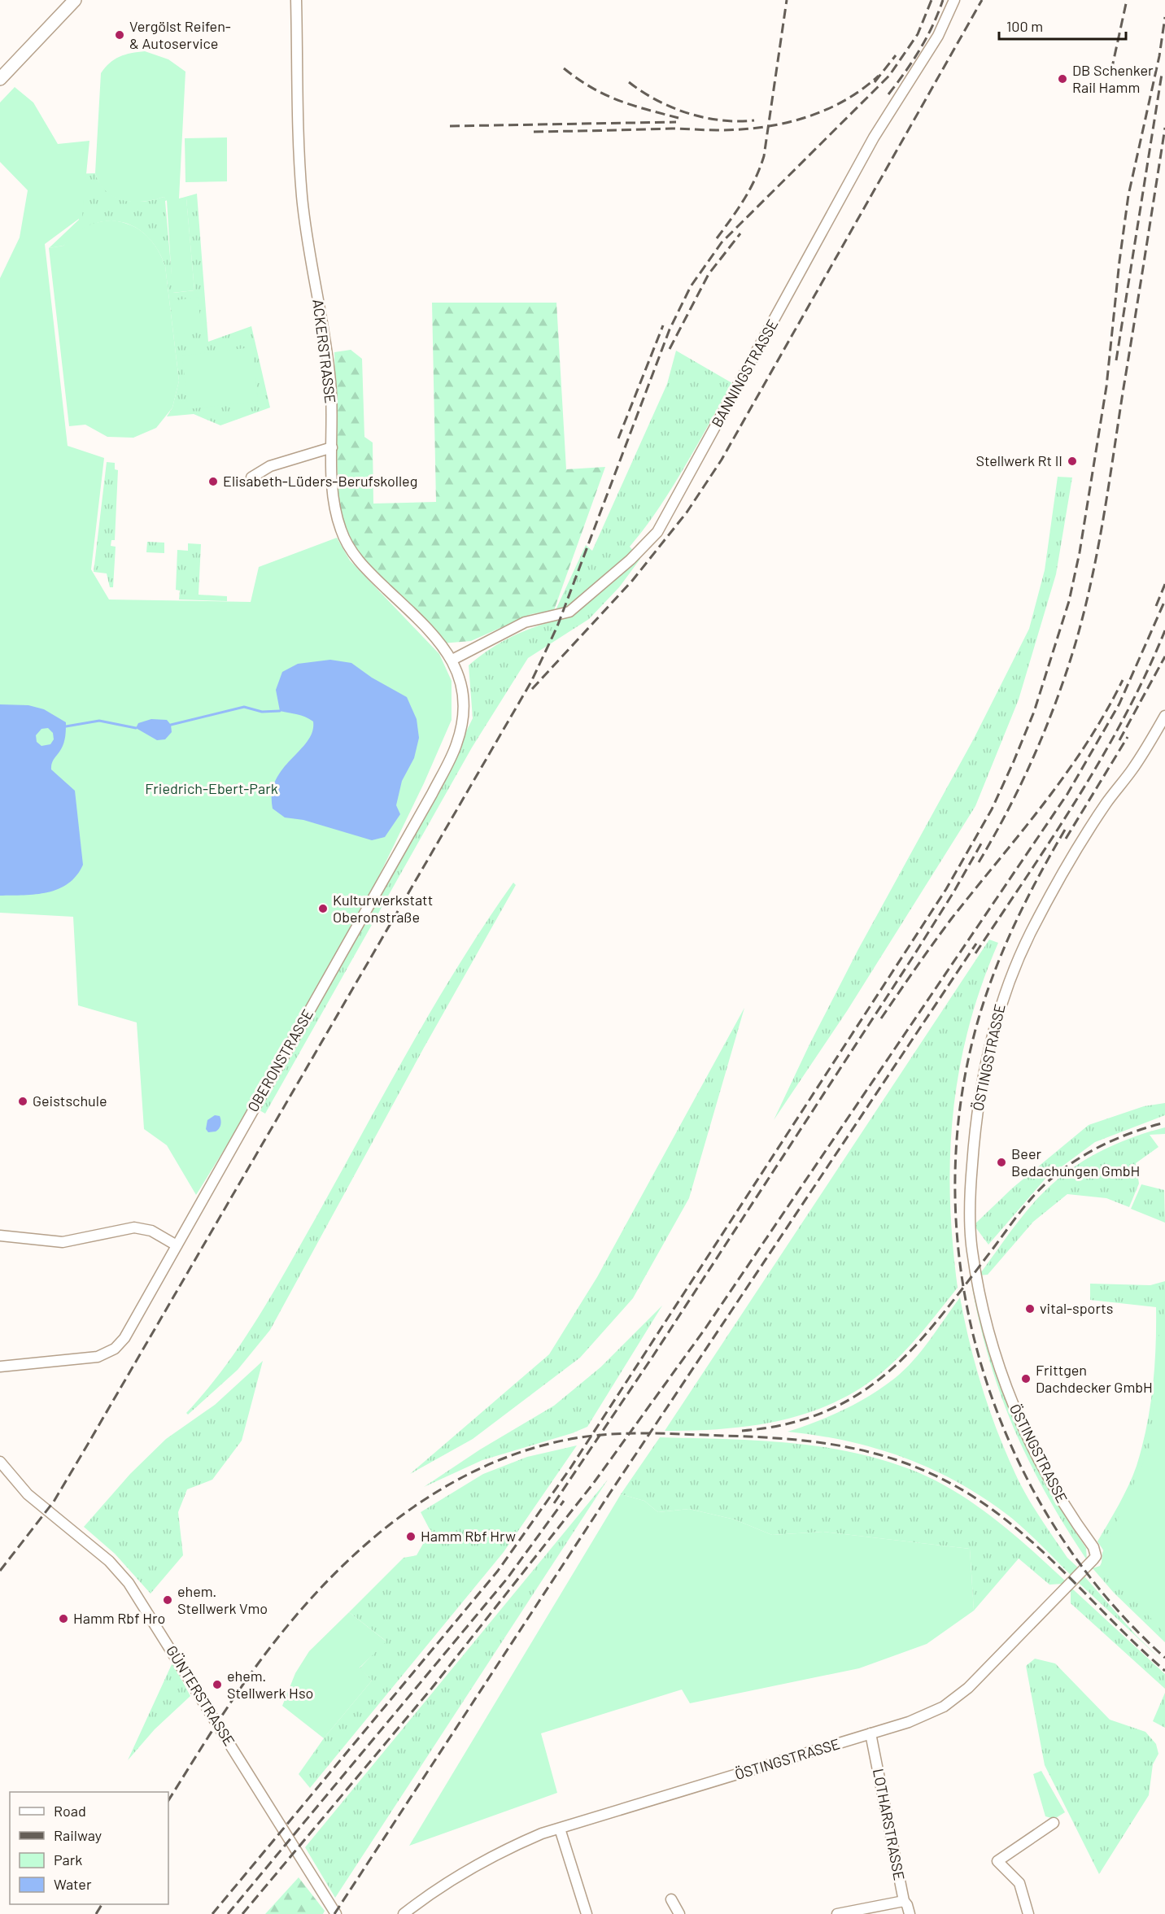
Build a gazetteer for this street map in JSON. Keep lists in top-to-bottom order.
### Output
{
  "streets": {
    "street": [
      "ACKERSTRASSE",
      "BANNINGSTRASSE",
      "ÖSTINGSTRASSE",
      "OBERONSTRASSE",
      "GÜNTERSTRASSE",
      "LOTHARSTRASSE"
    ]
  },
  "crossings": [
    ["ACKERSTRASSE", "BANNINGSTRASSE"],
    ["ACKERSTRASSE", "OBERONSTRASSE"],
    ["BANNINGSTRASSE", "OBERONSTRASSE"],
    ["ÖSTINGSTRASSE", "LOTHARSTRASSE"]
  ],
  "parks": ["Friedrich-Ebert-Park"],
  "places": [
    "Vergölst Reifen- & Autoservice",
    "DB Schenker Rail Hamm",
    "Stellwerk Rt II",
    "Elisabeth-Lüders-Berufskolleg",
    "Kulturwerkstatt Oberonstraße",
    "Geistschule",
    "Beer Bedachungen GmbH",
    "vital-sports",
    "Frittgen Dachdecker GmbH",
    "Hamm Rbf Hrw",
    "ehem. Stellwerk Vmo",
    "Hamm Rbf Hro",
    "ehem. Stellwerk Hso"
  ],
  "legend": [
    "Road",
    "Railway",
    "Park",
    "Water"
  ],
  "scale_bar": "100 m"
}
